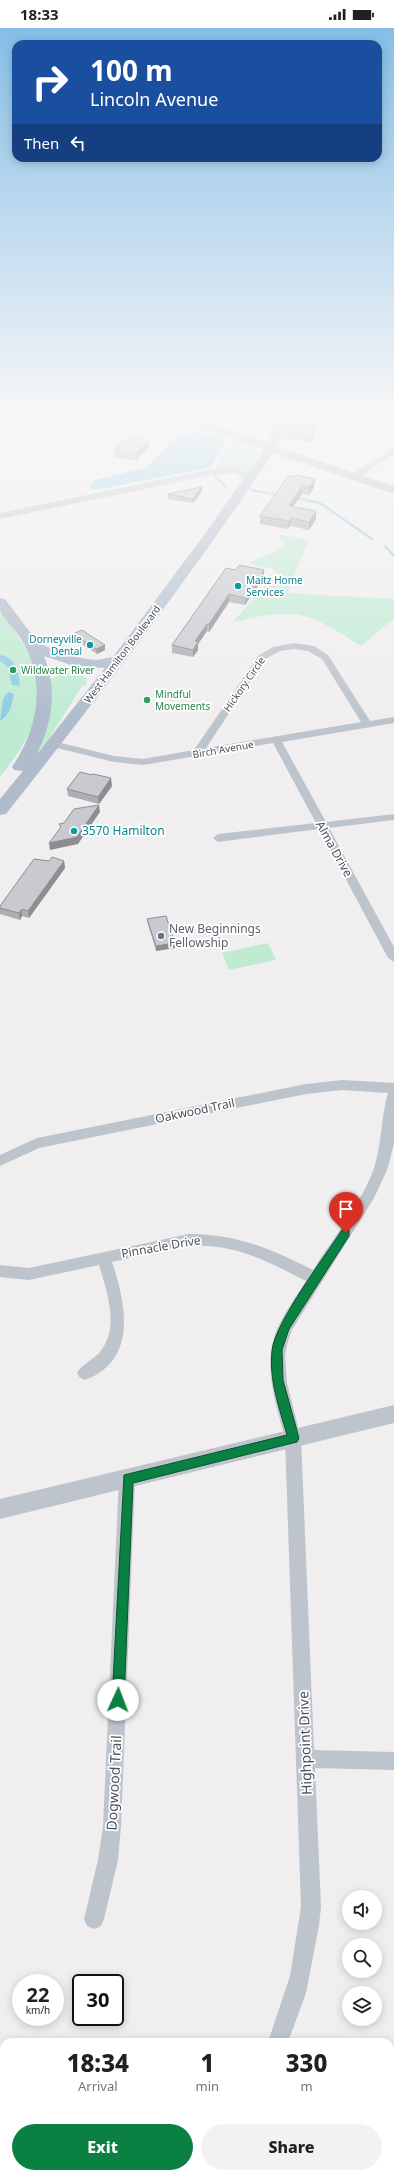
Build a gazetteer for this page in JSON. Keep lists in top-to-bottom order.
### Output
{
  "streets": {
    "main road": ["West Hamilton Boulevard"],
    "street": [
      "Hickory Circle",
      "Birch Avenue",
      "Alma Drive",
      "Oakwood Trail",
      "Pinnacle Drive",
      "Highpoint Drive",
      "Dogwood Trail"
    ]
  },
  "crossings": [
    ["West Hamilton Boulevard", "Birch Avenue"],
    ["Hickory Circle", "Birch Avenue"],
    ["Birch Avenue", "Alma Drive"]
  ],
  "places": [
    "Maitz Home Services",
    "Dorneyville Dental",
    "Wildwater River",
    "Mindful Movements",
    "3570 Hamilton",
    "New Beginnings Fellowship"
  ],
  "page": {
    "status": "18:33",
    "turn": ["100 m", "Lincoln Avenue"],
    "then": "Then",
    "speed": "22 km/h",
    "limit": "30",
    "eta": [
      "18:34",
      "Arrival",
      "1",
      "min",
      "330",
      "m"
    ],
    "buttons": ["Exit", "Share"]
  }
}
